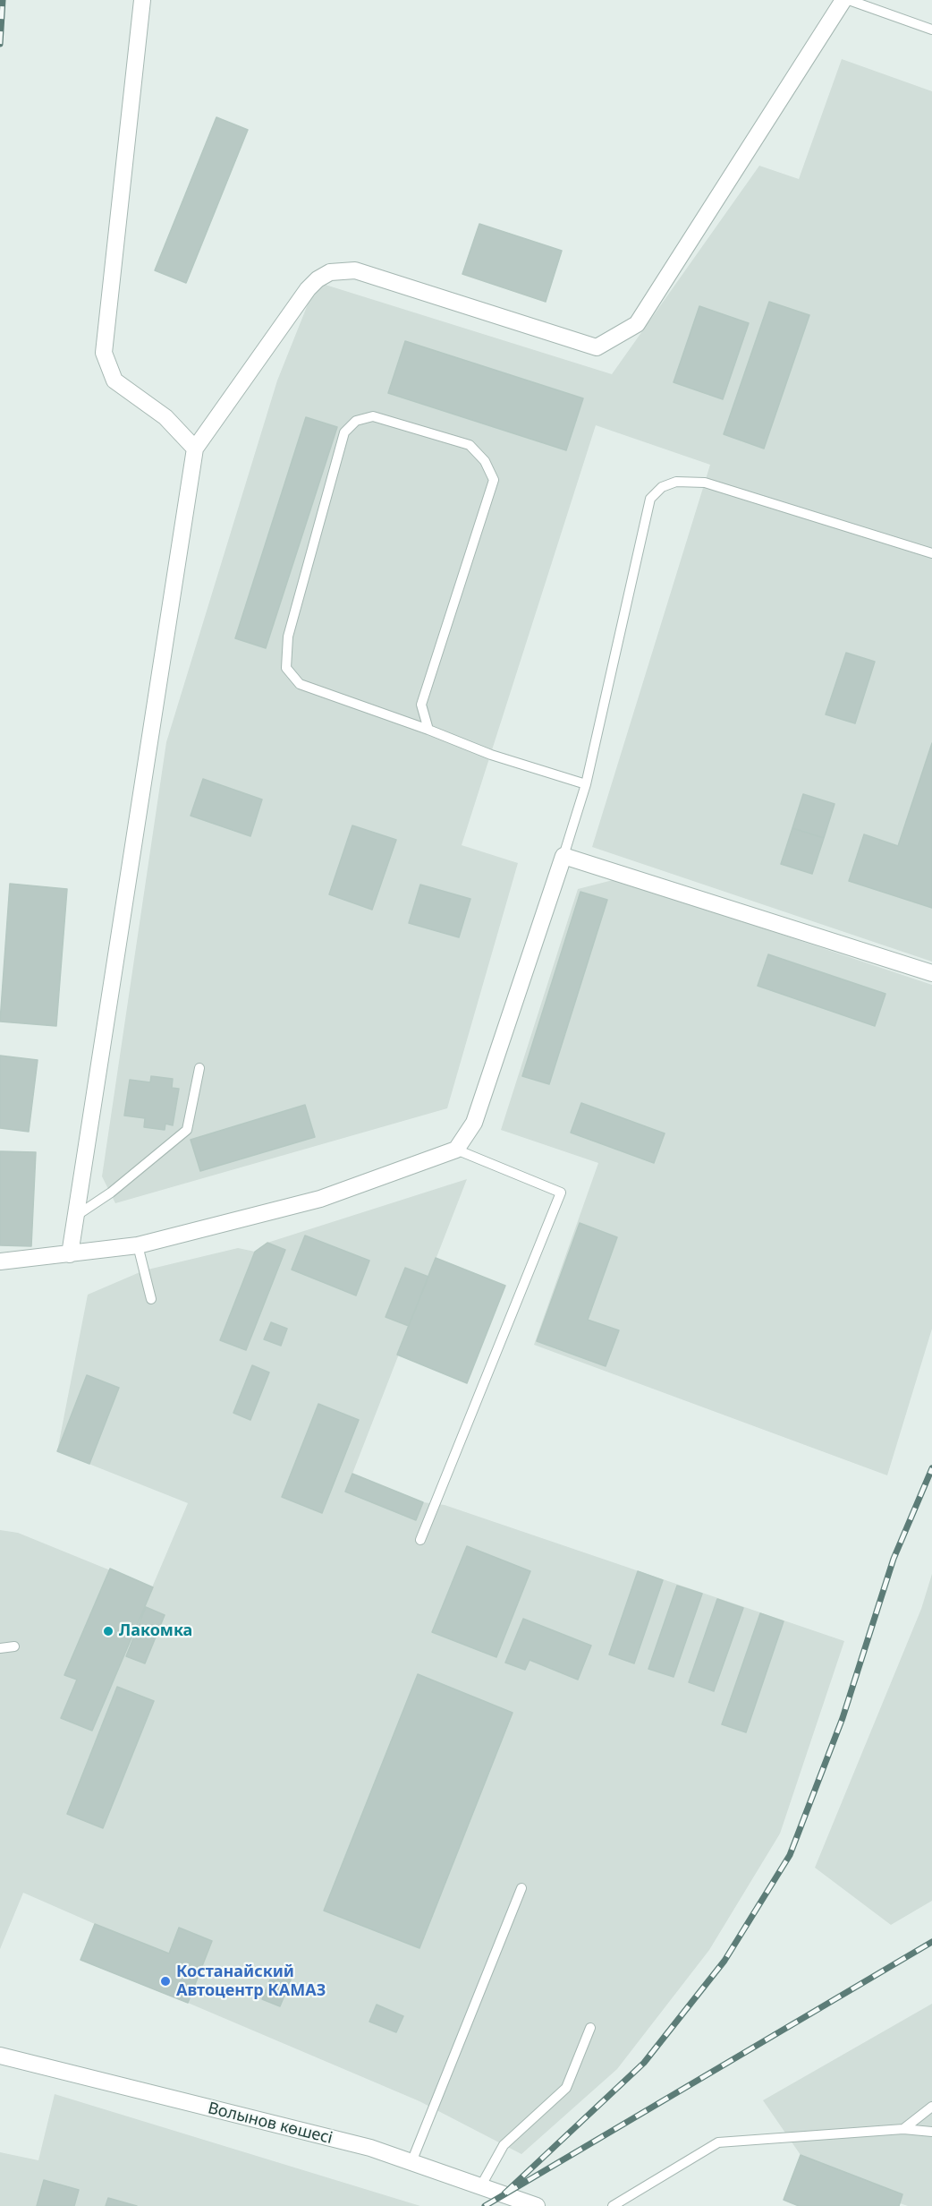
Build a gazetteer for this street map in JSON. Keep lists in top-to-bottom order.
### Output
{
  "streets": {
    "street": ["Волынов көшесі"]
  },
  "places": ["Лакомка", "Костанайский Автоцентр КАМАЗ"]
}
